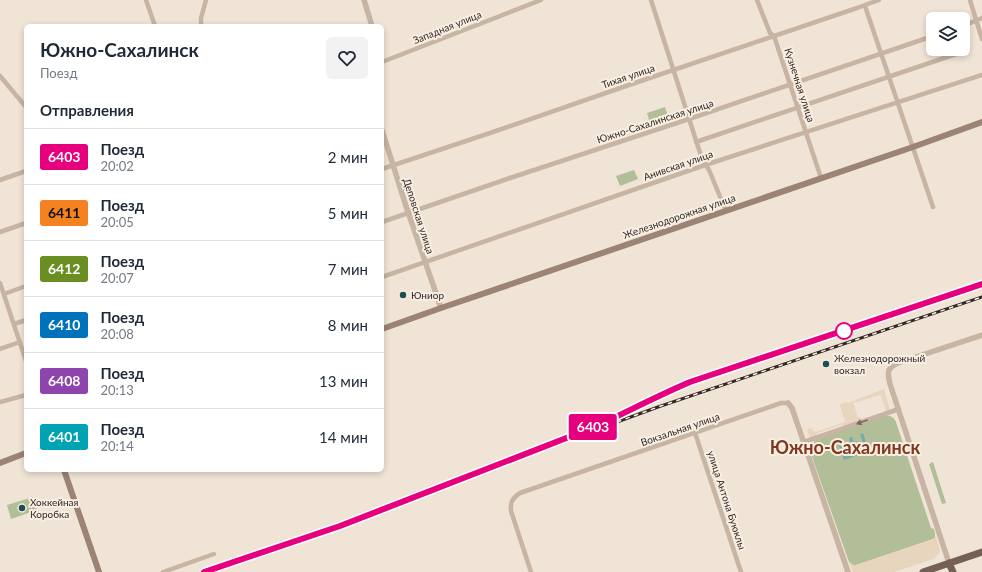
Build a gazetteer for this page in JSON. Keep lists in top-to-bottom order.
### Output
{
  "streets": {
    "main road": ["Железнодорожная улица"],
    "street": [
      "Западная улица",
      "Тихая улица",
      "Кузнечная улица",
      "Южно-Сахалинская улица",
      "Анивская улица",
      "Деповская улица",
      "Вокзальная улица",
      "улица Антона Буюклы"
    ]
  },
  "crossings": [
    ["Тихая улица", "Кузнечная улица"],
    ["Тихая улица", "Деповская улица"],
    ["Кузнечная улица", "Южно-Сахалинская улица"],
    ["Кузнечная улица", "Анивская улица"],
    ["Кузнечная улица", "Железнодорожная улица"],
    ["Южно-Сахалинская улица", "Деповская улица"],
    ["Анивская улица", "Деповская улица"],
    ["Деповская улица", "Железнодорожная улица"],
    ["Вокзальная улица", "улица Антона Буюклы"]
  ],
  "districts": ["Южно-Сахалинск"],
  "places": ["Юниор", "Железнодорожный вокзал", "Хоккейная Коробка"],
  "page": {
    "on_map": "6403",
    "heading": [
      ["Южно-Сахалинск", "Поезд"],
      "Отправления"
    ],
    "list": [
      {
        "mark": "6403",
        "name": "Поезд",
        "note": "20:02",
        "value": "2 мин"
      },
      {
        "mark": "6411",
        "name": "Поезд",
        "note": "20:05",
        "value": "5 мин"
      },
      {
        "mark": "6412",
        "name": "Поезд",
        "note": "20:07",
        "value": "7 мин"
      },
      {
        "mark": "6410",
        "name": "Поезд",
        "note": "20:08",
        "value": "8 мин"
      },
      {
        "mark": "6408",
        "name": "Поезд",
        "note": "20:13",
        "value": "13 мин"
      },
      {
        "mark": "6401",
        "name": "Поезд",
        "note": "20:14",
        "value": "14 мин"
      }
    ]
  }
}
